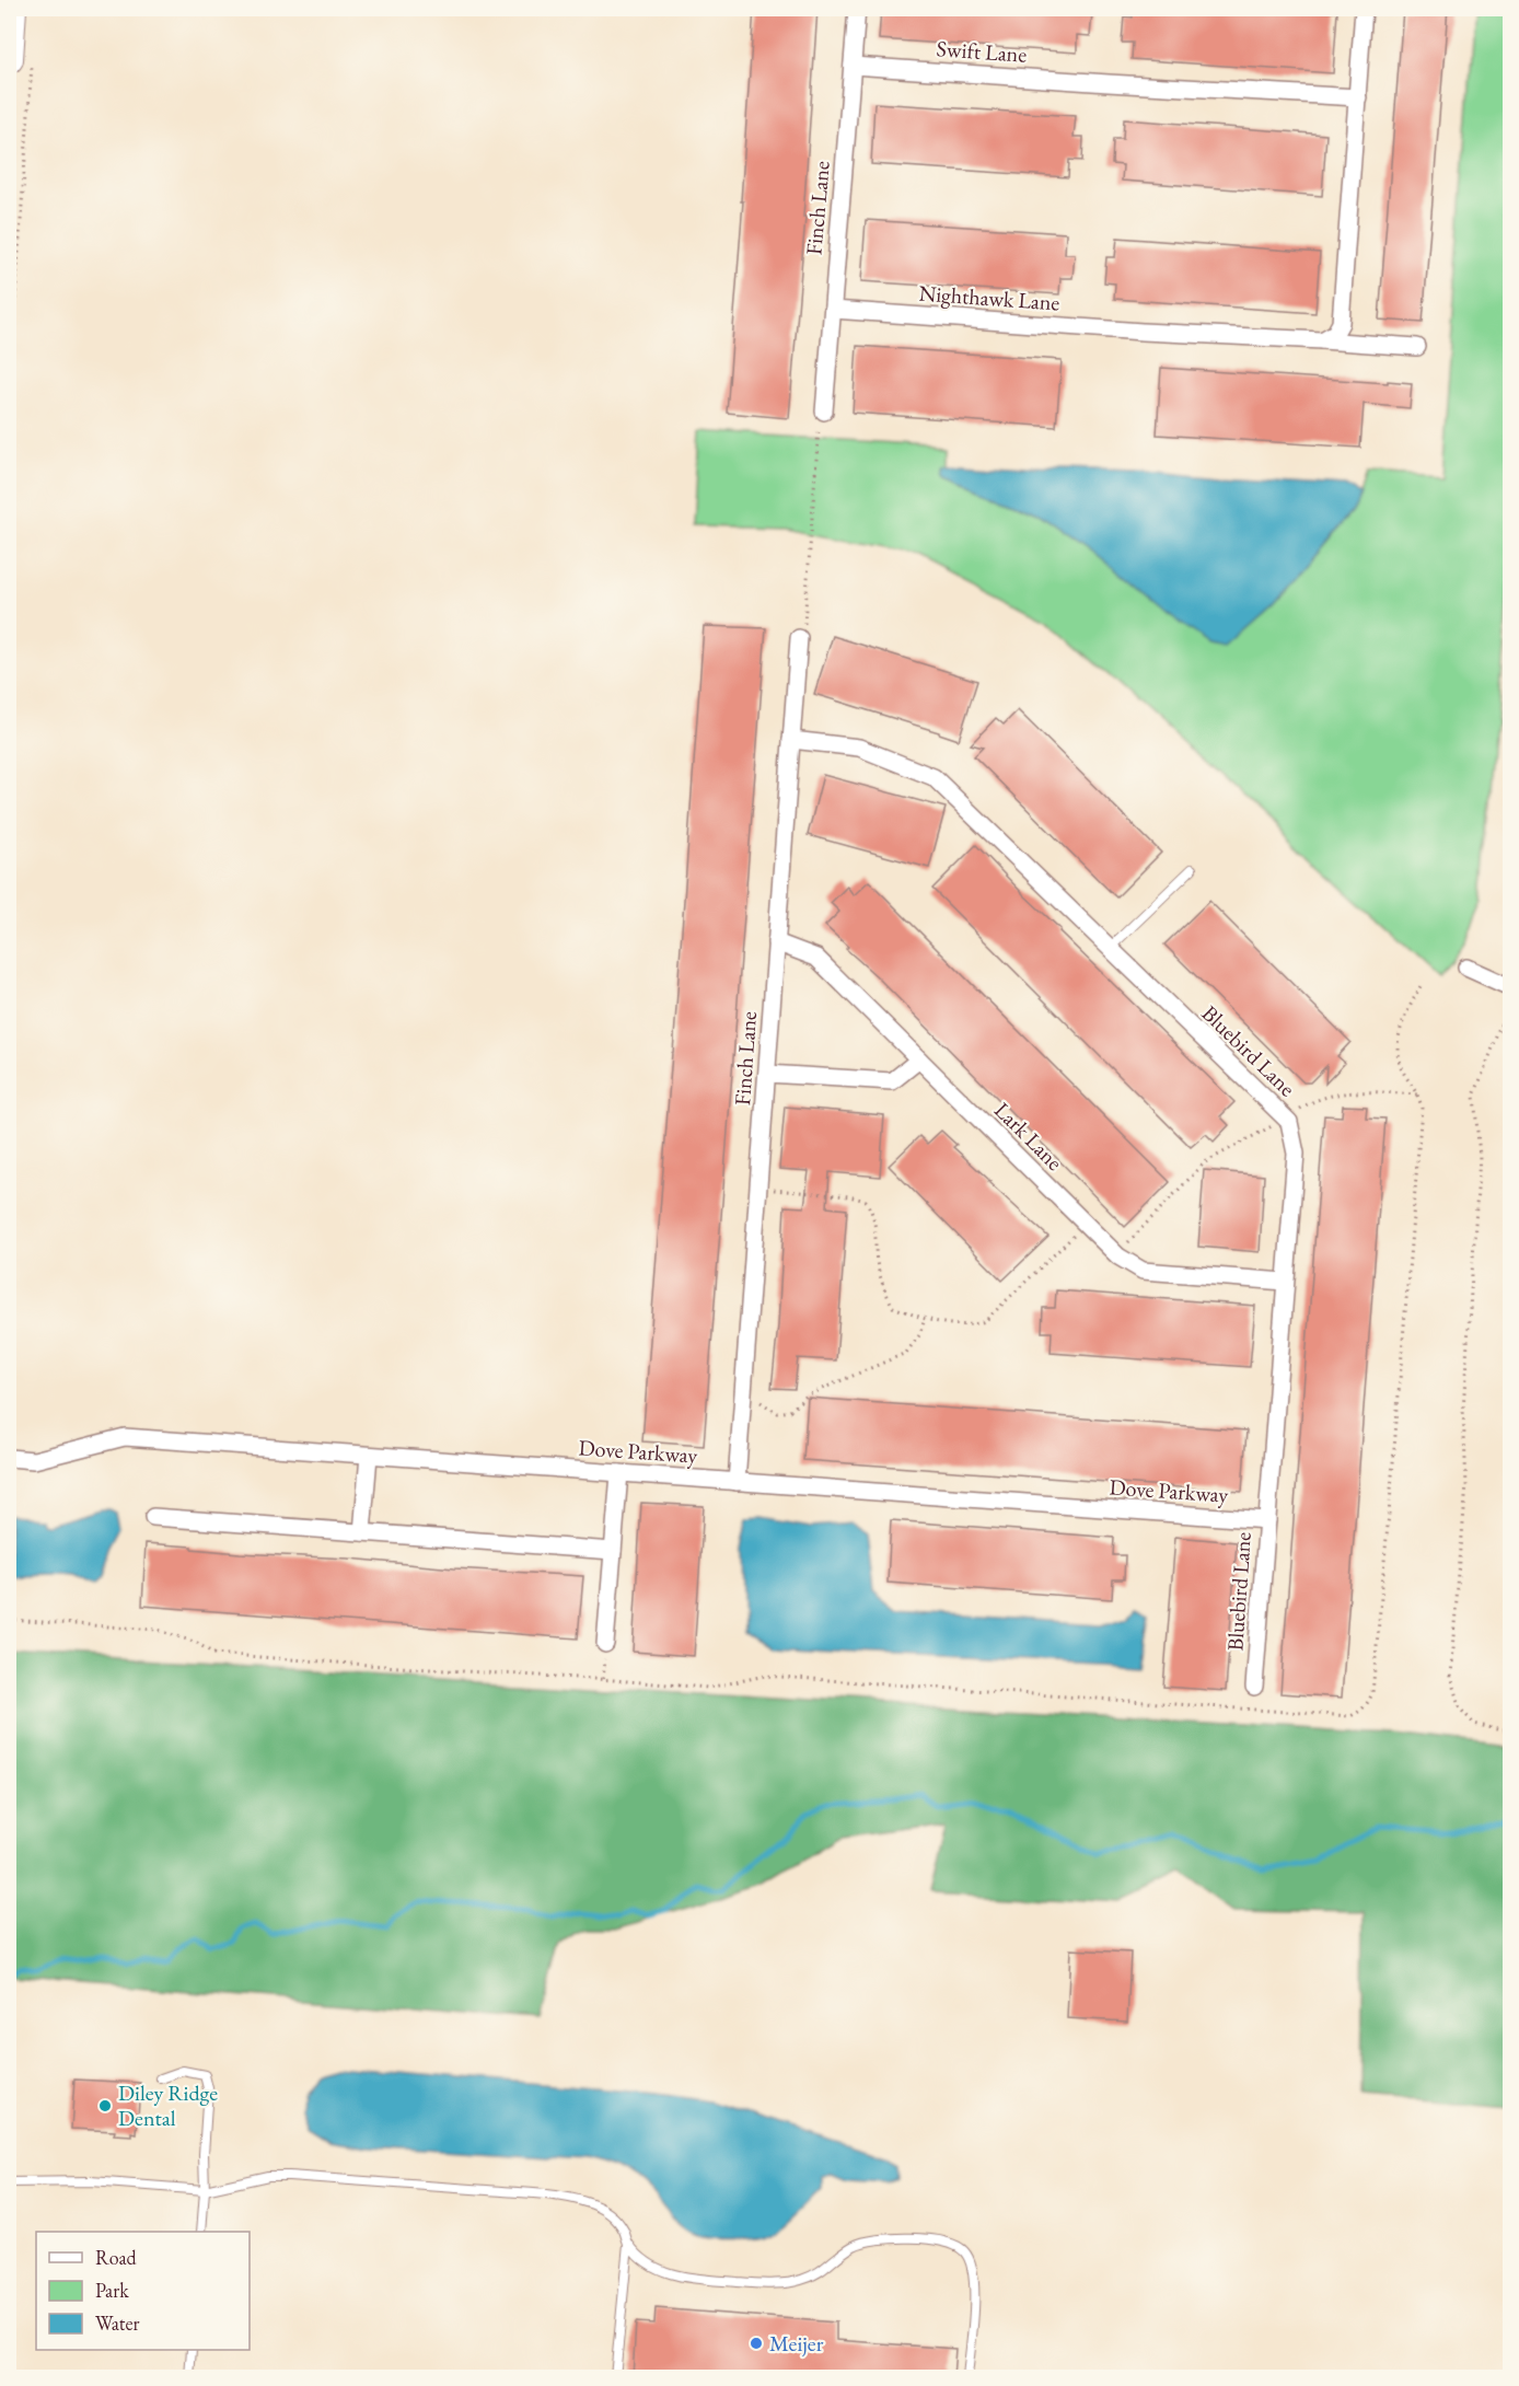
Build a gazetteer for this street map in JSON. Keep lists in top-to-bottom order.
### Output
{
  "streets": {
    "street": [
      "Swift Lane",
      "Finch Lane",
      "Nighthawk Lane",
      "Bluebird Lane",
      "Lark Lane",
      "Dove Parkway"
    ]
  },
  "crossings": [
    ["Swift Lane", "Finch Lane"],
    ["Finch Lane", "Nighthawk Lane"],
    ["Finch Lane", "Bluebird Lane"],
    ["Finch Lane", "Lark Lane"],
    ["Finch Lane", "Dove Parkway"],
    ["Bluebird Lane", "Lark Lane"],
    ["Bluebird Lane", "Dove Parkway"]
  ],
  "places": ["Diley Ridge Dental", "Meijer"],
  "legend": ["Road", "Park", "Water"]
}
